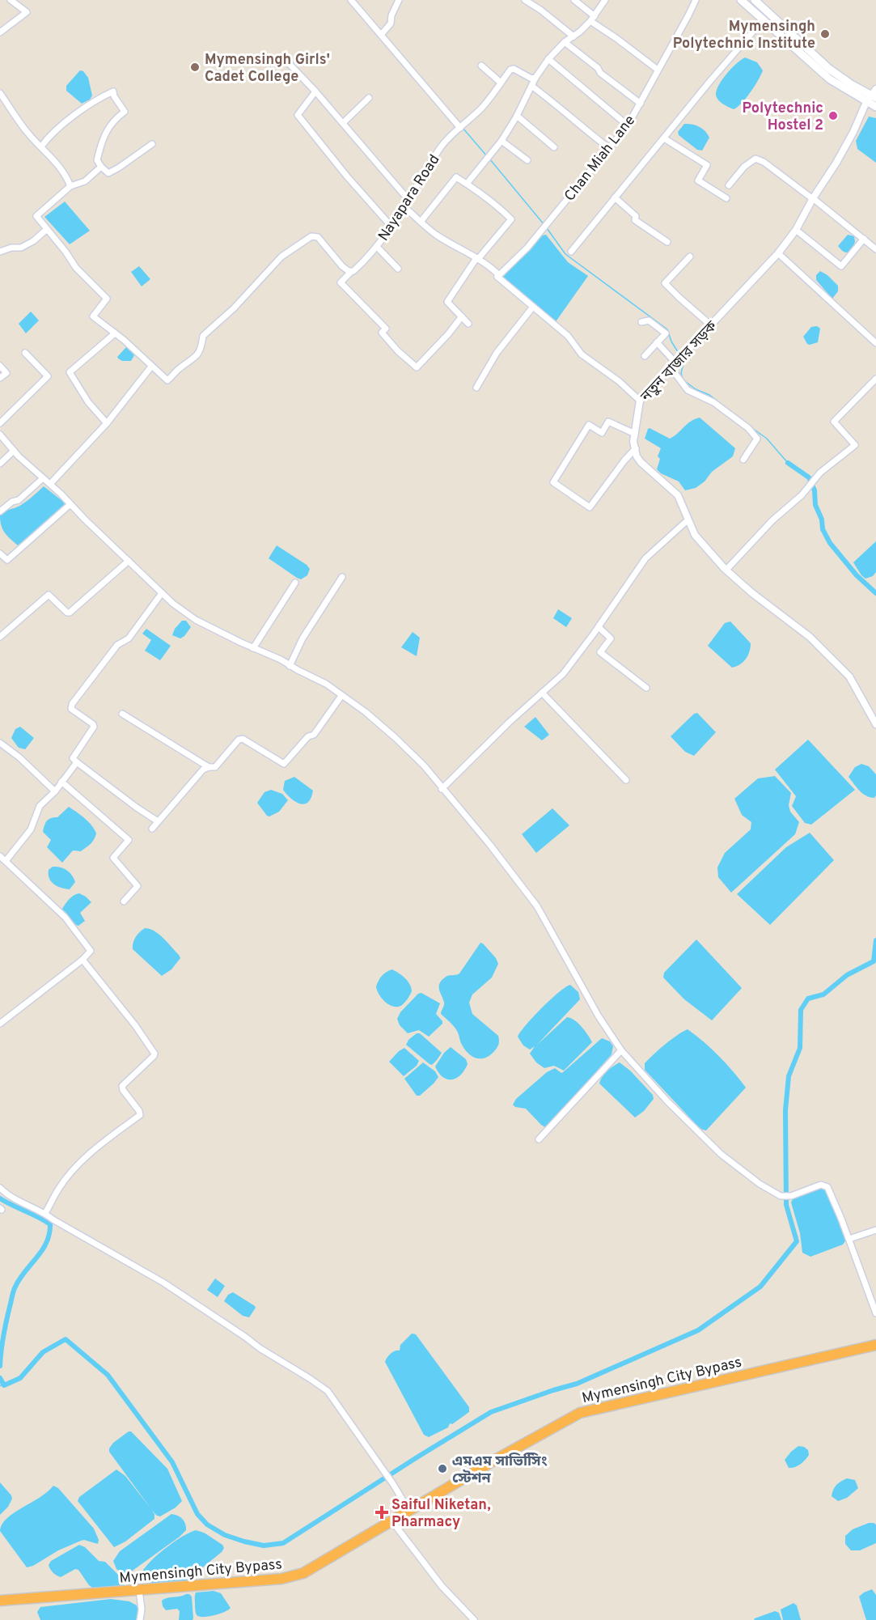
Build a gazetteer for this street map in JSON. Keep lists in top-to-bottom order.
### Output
{
  "streets": {
    "highway": ["Mymensingh City Bypass"],
    "street": ["Chan Miah Lane", "Nayapara Road", "নতুন বাজার সড়ক"]
  },
  "places": {
    "other": [
      "Mymensingh Polytechnic Institute",
      "Mymensingh Girls' Cadet College",
      "Polytechnic Hostel 2",
      "এমএম সাভ‌িসি‌িং স্ট‌েশন"
    ],
    "health": ["Saiful Niketan, Pharmacy"]
  }
}
